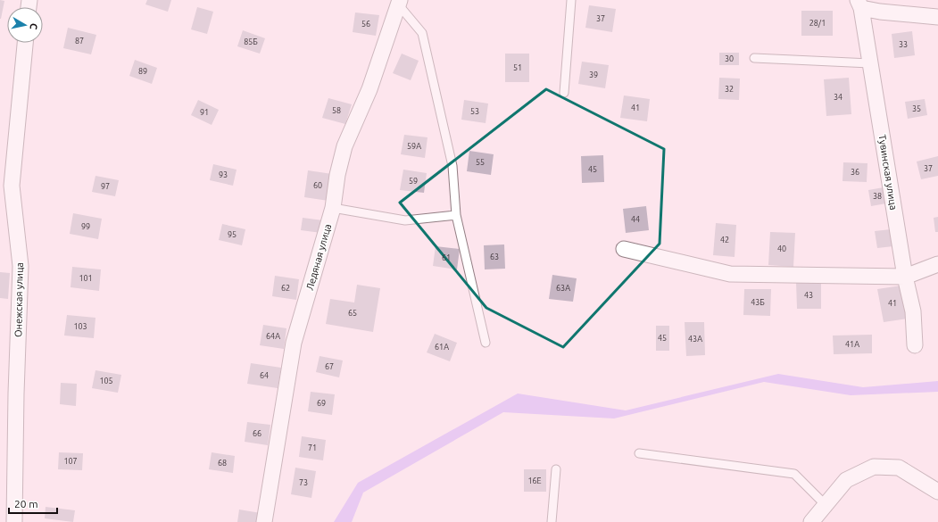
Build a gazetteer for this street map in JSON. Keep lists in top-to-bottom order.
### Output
{
  "streets": {
    "street": ["Тувинская улица", "Ледяная улица", "Онежская улица"]
  },
  "house_numbers": [
    "37",
    "28/1",
    "56",
    "87",
    "85Б",
    "33",
    "30",
    "51",
    "89",
    "39",
    "32",
    "34",
    "41",
    "35",
    "58",
    "53",
    "91",
    "59А",
    "55",
    "37",
    "45",
    "36",
    "93",
    "59",
    "60",
    "97",
    "38",
    "44",
    "99",
    "95",
    "42",
    "40",
    "63",
    "61",
    "101",
    "62",
    "63А",
    "43",
    "43Б",
    "41",
    "65",
    "103",
    "64А",
    "45",
    "43А",
    "41А",
    "61А",
    "67",
    "64",
    "105",
    "69",
    "66",
    "71",
    "107",
    "68",
    "16Е",
    "73"
  ],
  "scale_bar": "20 m",
  "north": "right"
}
